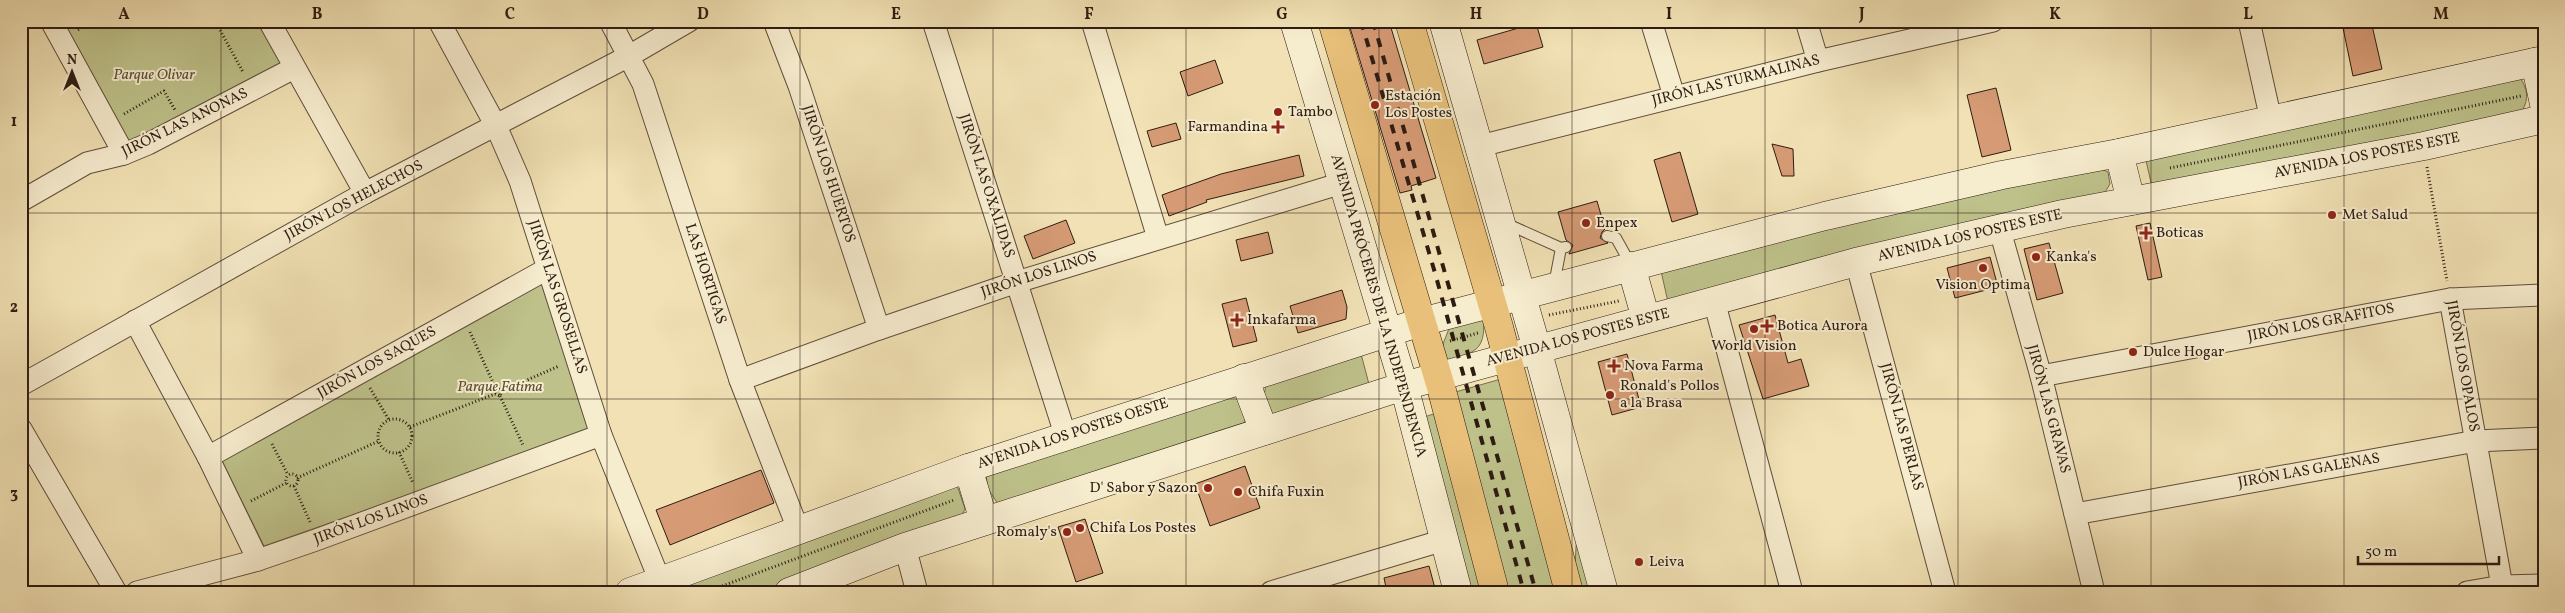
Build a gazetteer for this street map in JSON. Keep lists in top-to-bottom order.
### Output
{
  "streets": {
    "main road": ["AVENIDA LOS POSTES ESTE", "AVENIDA PRÓCERES DE LA INDEPENDENCIA", "AVENIDA LOS POSTES OESTE"],
    "street": [
      "JIRÓN LAS TURMALINAS",
      "JIRÓN LAS ANONAS",
      "JIRÓN LOS HUERTOS",
      "JIRÓN LAS OXALIDAS",
      "JIRÓN LOS HELECHOS",
      "LAS HORTIGAS",
      "JIRÓN LOS LINOS",
      "JIRÓN LAS GROSELLAS",
      "JIRÓN LOS GRAFITOS",
      "JIRÓN LOS SAQUES",
      "JIRÓN LOS OPALOS",
      "JIRÓN LAS GRAVAS",
      "JIRÓN LAS PERLAS",
      "JIRÓN LAS GALENAS"
    ]
  },
  "crossings": [
    ["AVENIDA LOS POSTES ESTE", "AVENIDA PRÓCERES DE LA INDEPENDENCIA"],
    ["AVENIDA LOS POSTES ESTE", "JIRÓN LOS OPALOS"],
    ["AVENIDA LOS POSTES ESTE", "JIRÓN LAS GRAVAS"],
    ["AVENIDA LOS POSTES ESTE", "JIRÓN LAS PERLAS"],
    ["JIRÓN LOS HUERTOS", "JIRÓN LOS LINOS"],
    ["JIRÓN LAS OXALIDAS", "JIRÓN LOS LINOS"],
    ["JIRÓN LAS OXALIDAS", "AVENIDA LOS POSTES OESTE"],
    ["JIRÓN LOS HELECHOS", "LAS HORTIGAS"],
    ["JIRÓN LOS HELECHOS", "JIRÓN LAS GROSELLAS"],
    ["LAS HORTIGAS", "JIRÓN LOS LINOS"],
    ["LAS HORTIGAS", "AVENIDA LOS POSTES OESTE"],
    ["JIRÓN LOS LINOS", "JIRÓN LAS GROSELLAS"],
    ["JIRÓN LOS LINOS", "AVENIDA PRÓCERES DE LA INDEPENDENCIA"],
    ["JIRÓN LAS GROSELLAS", "JIRÓN LOS SAQUES"],
    ["JIRÓN LAS GROSELLAS", "AVENIDA LOS POSTES OESTE"],
    ["AVENIDA PRÓCERES DE LA INDEPENDENCIA", "AVENIDA LOS POSTES OESTE"],
    ["JIRÓN LOS GRAFITOS", "JIRÓN LOS OPALOS"],
    ["JIRÓN LOS GRAFITOS", "JIRÓN LAS GRAVAS"],
    ["JIRÓN LOS OPALOS", "JIRÓN LAS GALENAS"],
    ["JIRÓN LAS GRAVAS", "JIRÓN LAS GALENAS"]
  ],
  "parks": ["Parque Olivar", "Parque Fatima"],
  "places": {
    "other": [
      "Estación Los Postes",
      "Tambo",
      "Met Salud",
      "Enpex",
      "Kanka's",
      "Vision Optima",
      "World Vision",
      "Dulce Hogar",
      "Ronald's Pollos a la Brasa",
      "D' Sabor y Sazon",
      "Chifa Fuxin",
      "Chifa Los Postes",
      "Romaly's",
      "Leiva"
    ],
    "health": [
      "Farmandina",
      "Boticas",
      "Inkafarma",
      "Botica Aurora",
      "Nova Farma"
    ]
  },
  "scale_bar": "50 m",
  "north": "top",
  "grid": {
    "columns": [
      "A",
      "B",
      "C",
      "D",
      "E",
      "F",
      "G",
      "H",
      "I",
      "J",
      "K",
      "L",
      "M"
    ],
    "rows": ["1", "2", "3"]
  }
}
